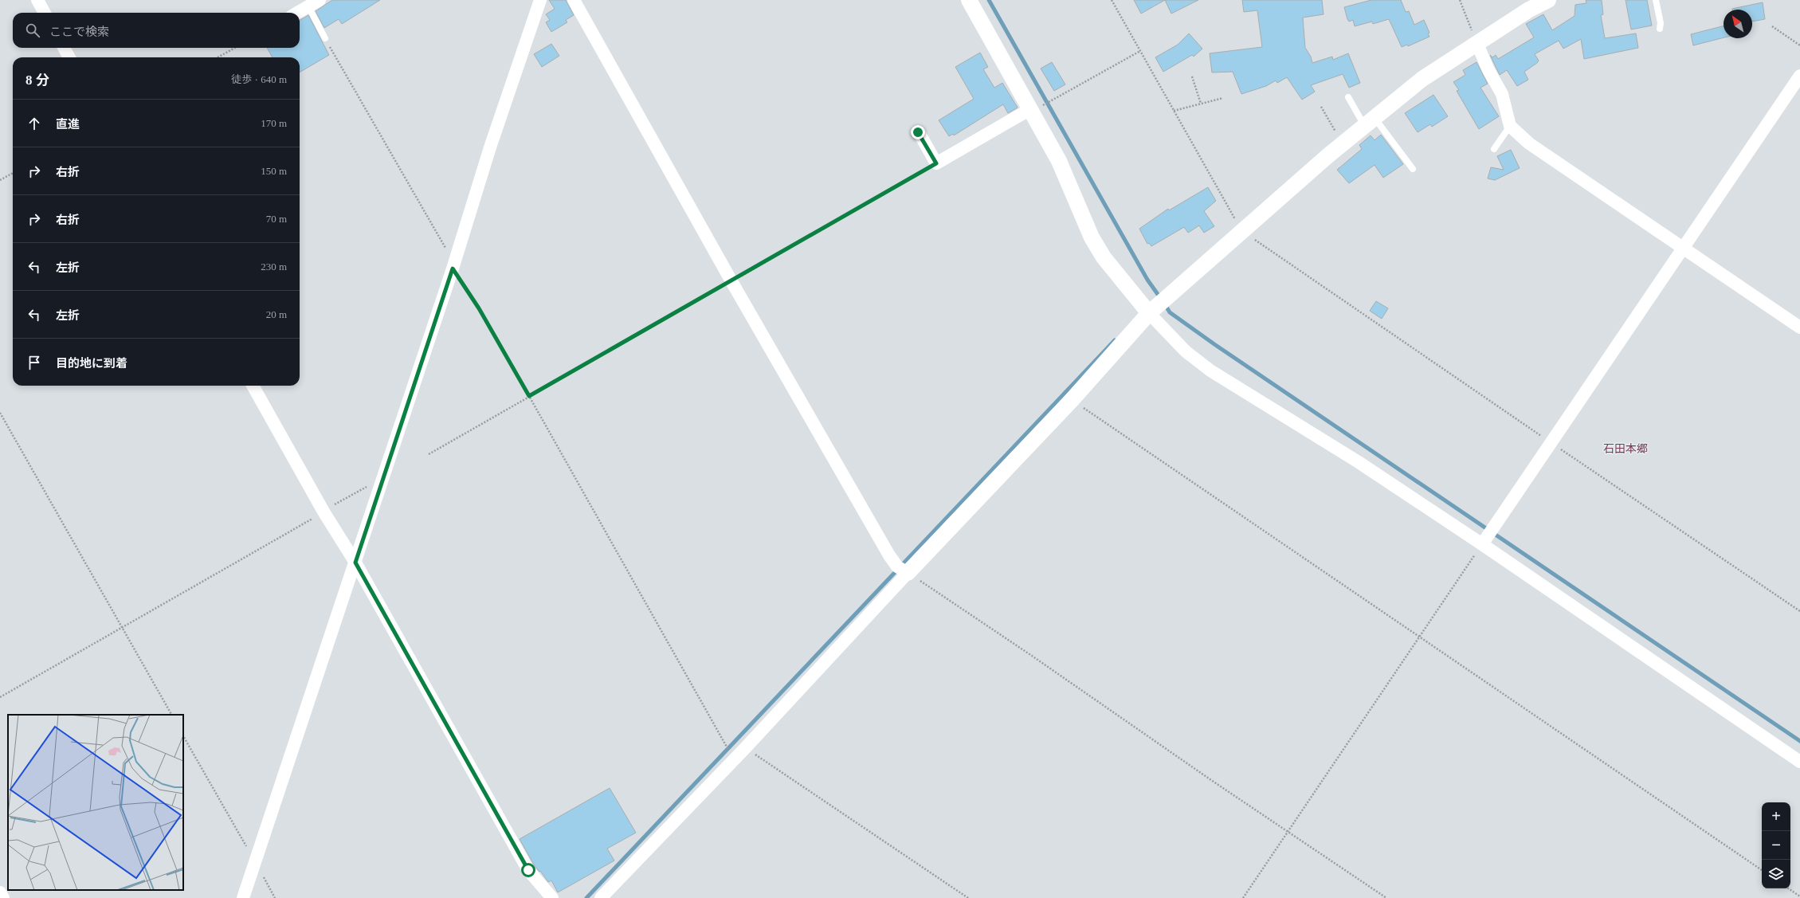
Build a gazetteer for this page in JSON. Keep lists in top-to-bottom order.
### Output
{
  "districts": ["石田本郷"],
  "north": "top left",
  "page": {
    "search": "ここで検索",
    "heading": ["8 分", "徒歩 · 640 m"],
    "list": [
      ["直進", "170 m"],
      ["右折", "150 m"],
      ["右折", "70 m"],
      ["左折", "230 m"],
      ["左折", "20 m"],
      "目的地に到着"
    ],
    "map_buttons": ["+", "−"]
  }
}
